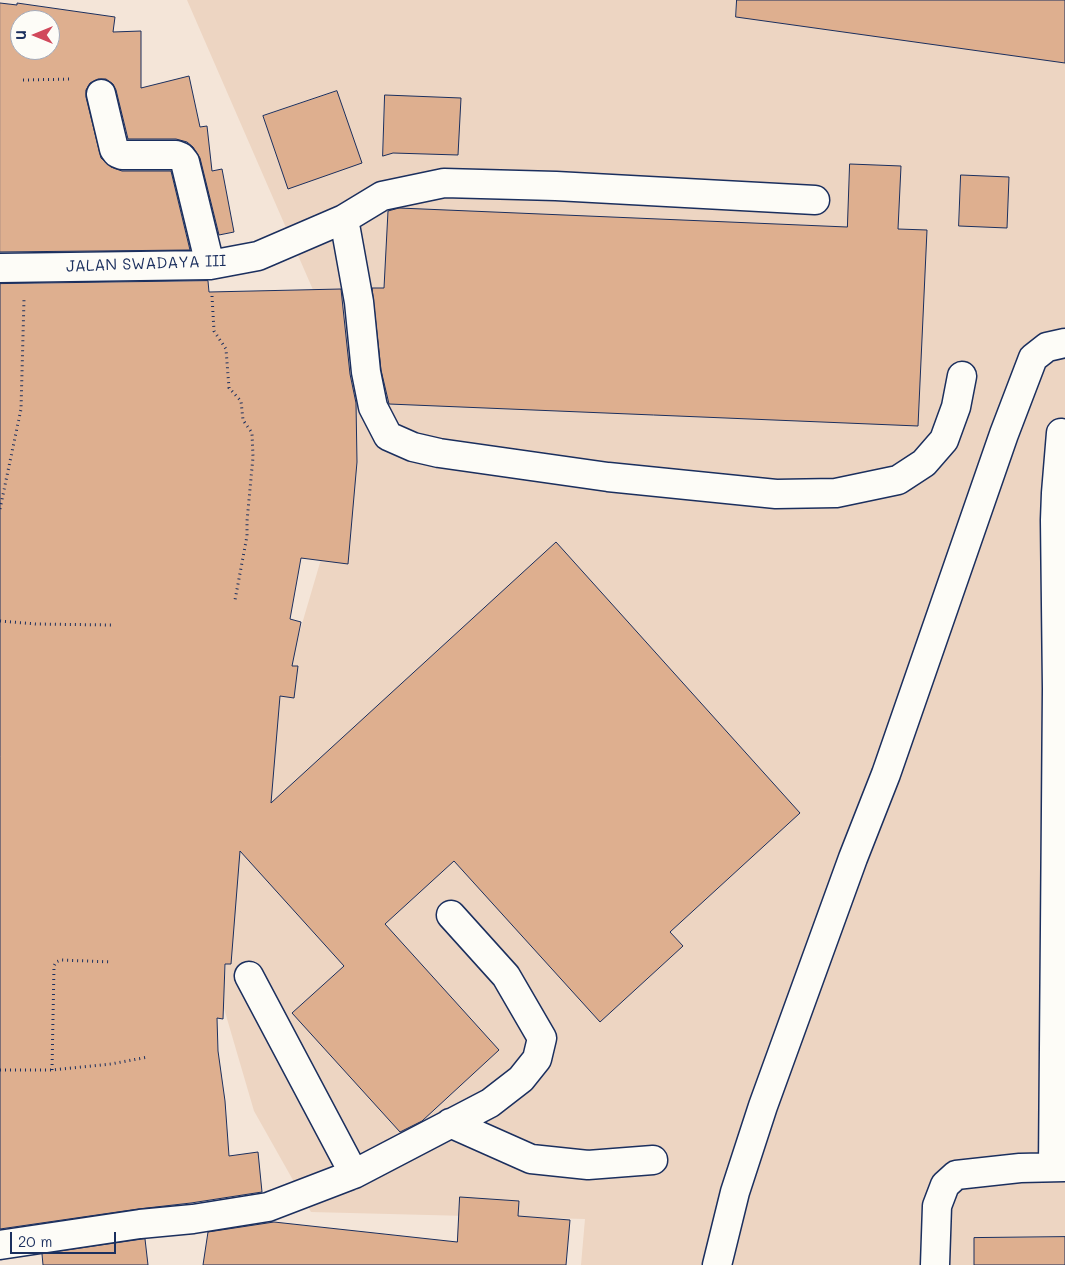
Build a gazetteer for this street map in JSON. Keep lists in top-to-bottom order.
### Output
{
  "streets": {
    "street": ["JALAN SWADAYA III"]
  },
  "scale_bar": "20 m",
  "north": "left"
}
